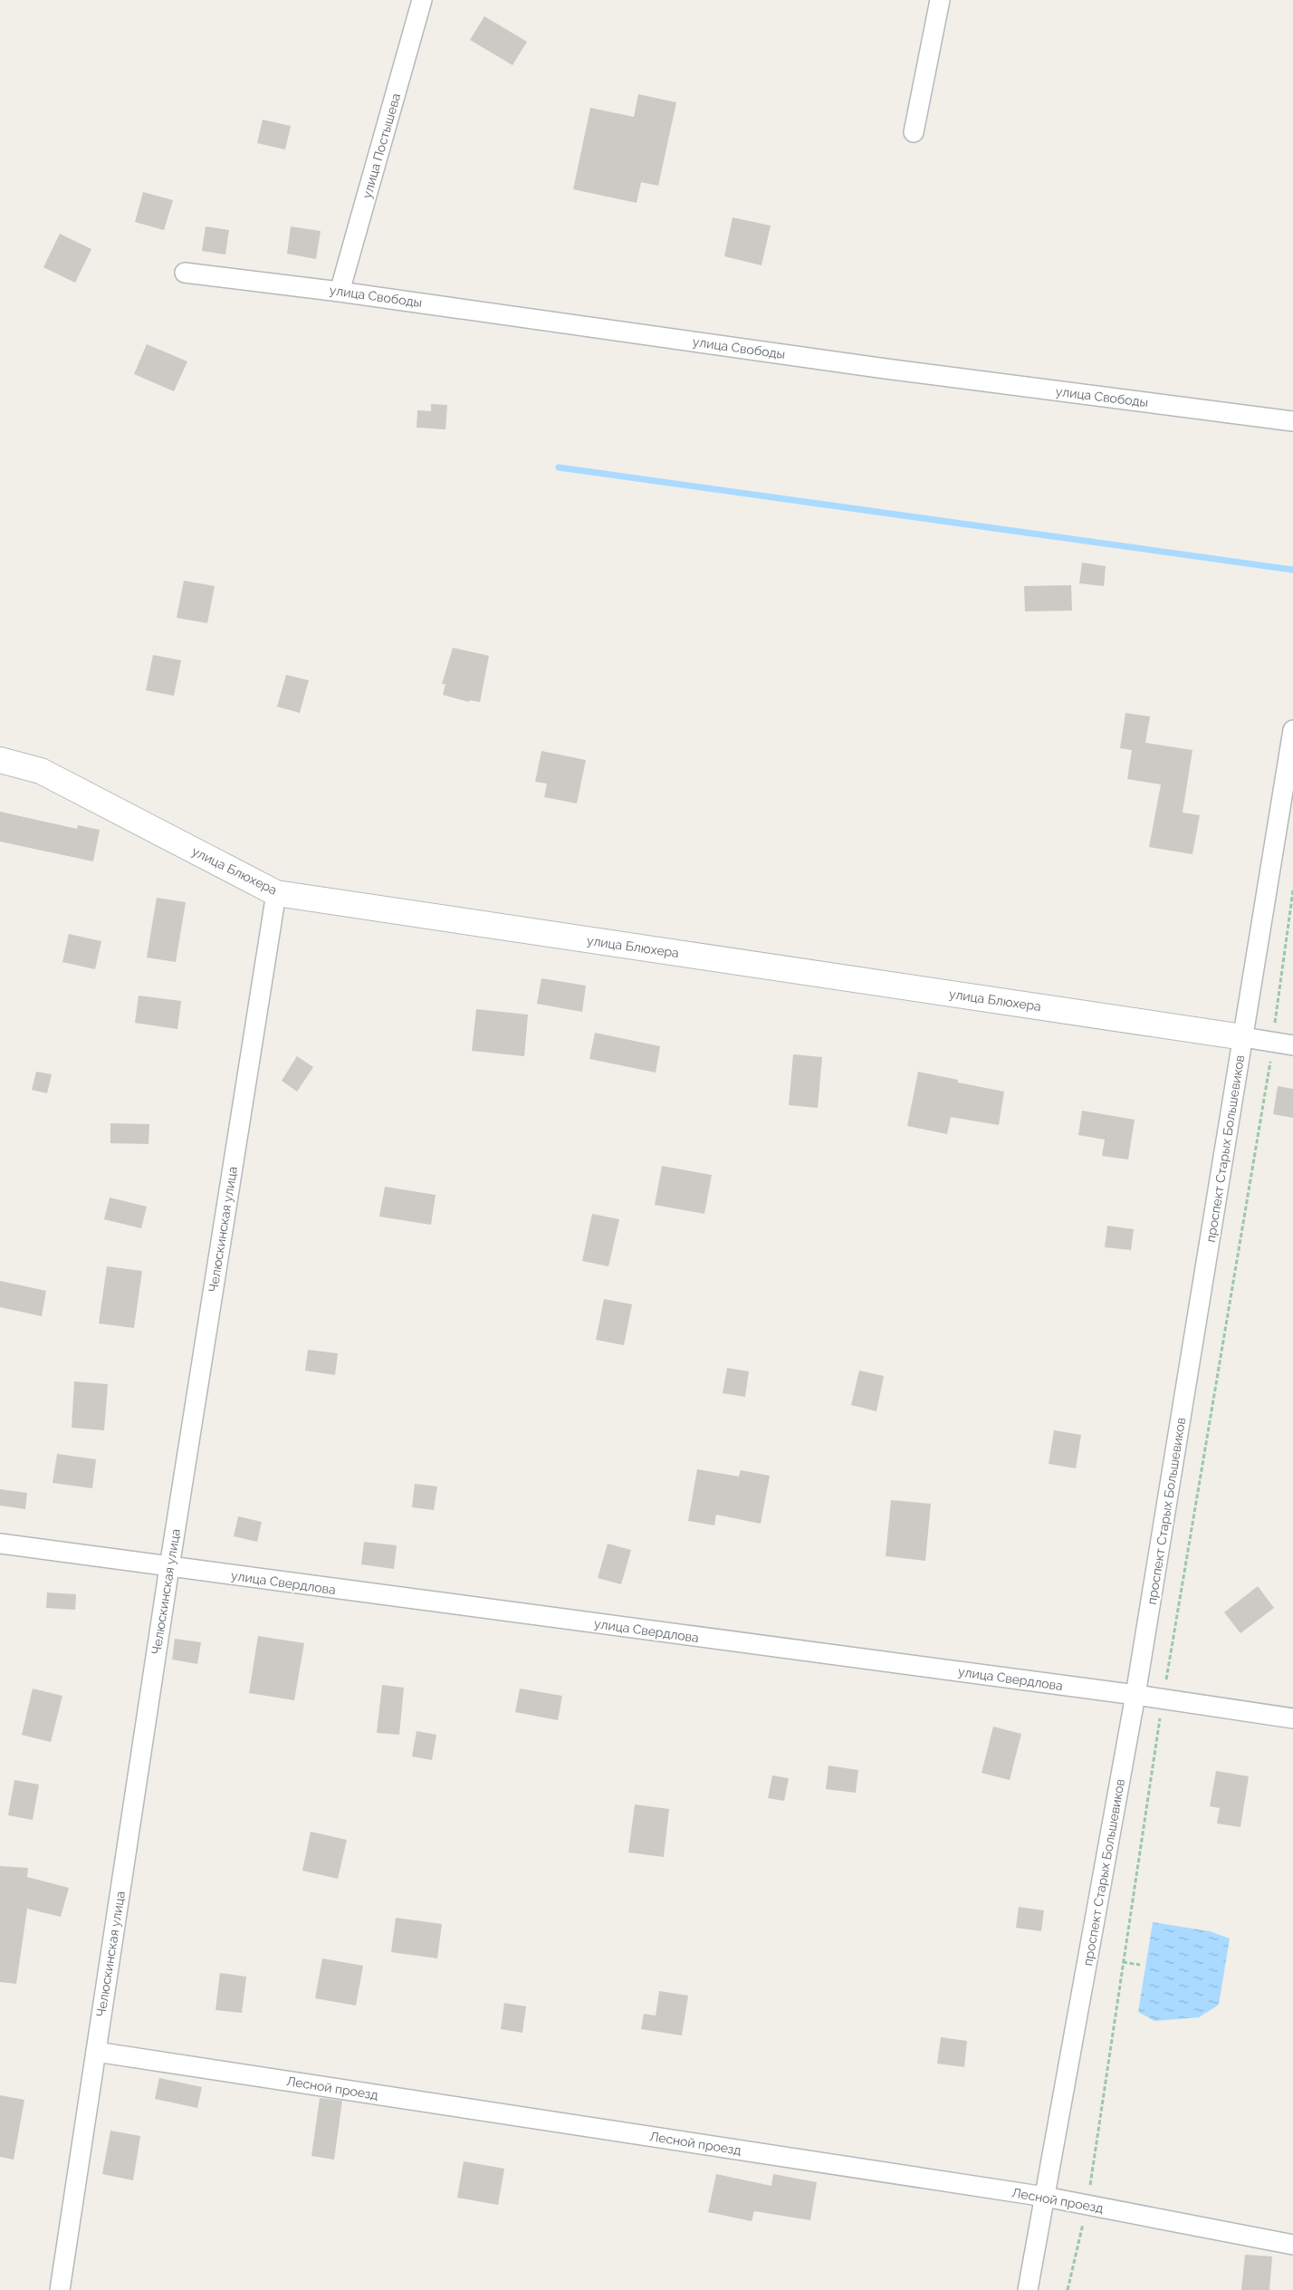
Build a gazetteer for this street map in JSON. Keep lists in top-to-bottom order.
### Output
{
  "streets": {
    "street": [
      "улица Постышева",
      "улица Свободы",
      "улица Блюхера",
      "проспект Старых Большевиков",
      "Челюскинская улица",
      "улица Свердлова",
      "Лесной проезд"
    ]
  },
  "crossings": [
    ["улица Постышева", "улица Свободы"],
    ["улица Блюхера", "проспект Старых Большевиков"],
    ["улица Блюхера", "Челюскинская улица"],
    ["проспект Старых Большевиков", "улица Свердлова"],
    ["проспект Старых Большевиков", "Лесной проезд"],
    ["Челюскинская улица", "улица Свердлова"],
    ["Челюскинская улица", "Лесной проезд"]
  ]
}
